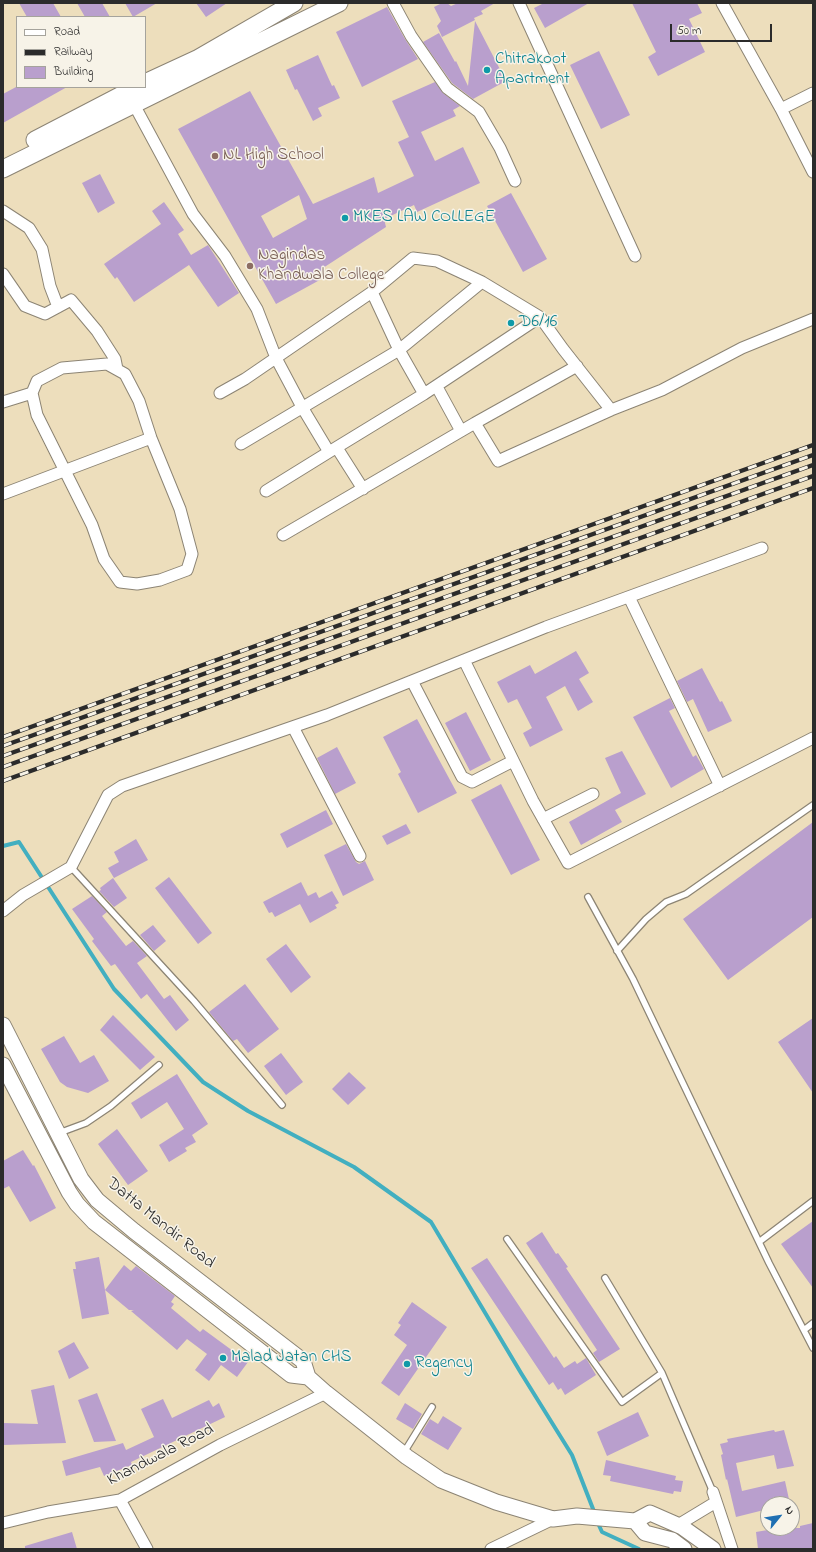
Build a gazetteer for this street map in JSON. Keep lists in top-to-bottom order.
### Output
{
  "streets": {
    "main road": ["Datta Mandir Road"],
    "street": ["Khandwala Road"]
  },
  "crossings": [
    ["Datta Mandir Road", "Khandwala Road"]
  ],
  "places": [
    "Chitrakoot Apartment",
    "NL High School",
    "MKES LAW COLLEGE",
    "Nagindas Khandwala College",
    "D6/16",
    "Malad Jatan CHS",
    "Regency"
  ],
  "legend": ["Road", "Railway", "Building"],
  "scale_bar": "50 m",
  "north": "top right"
}
